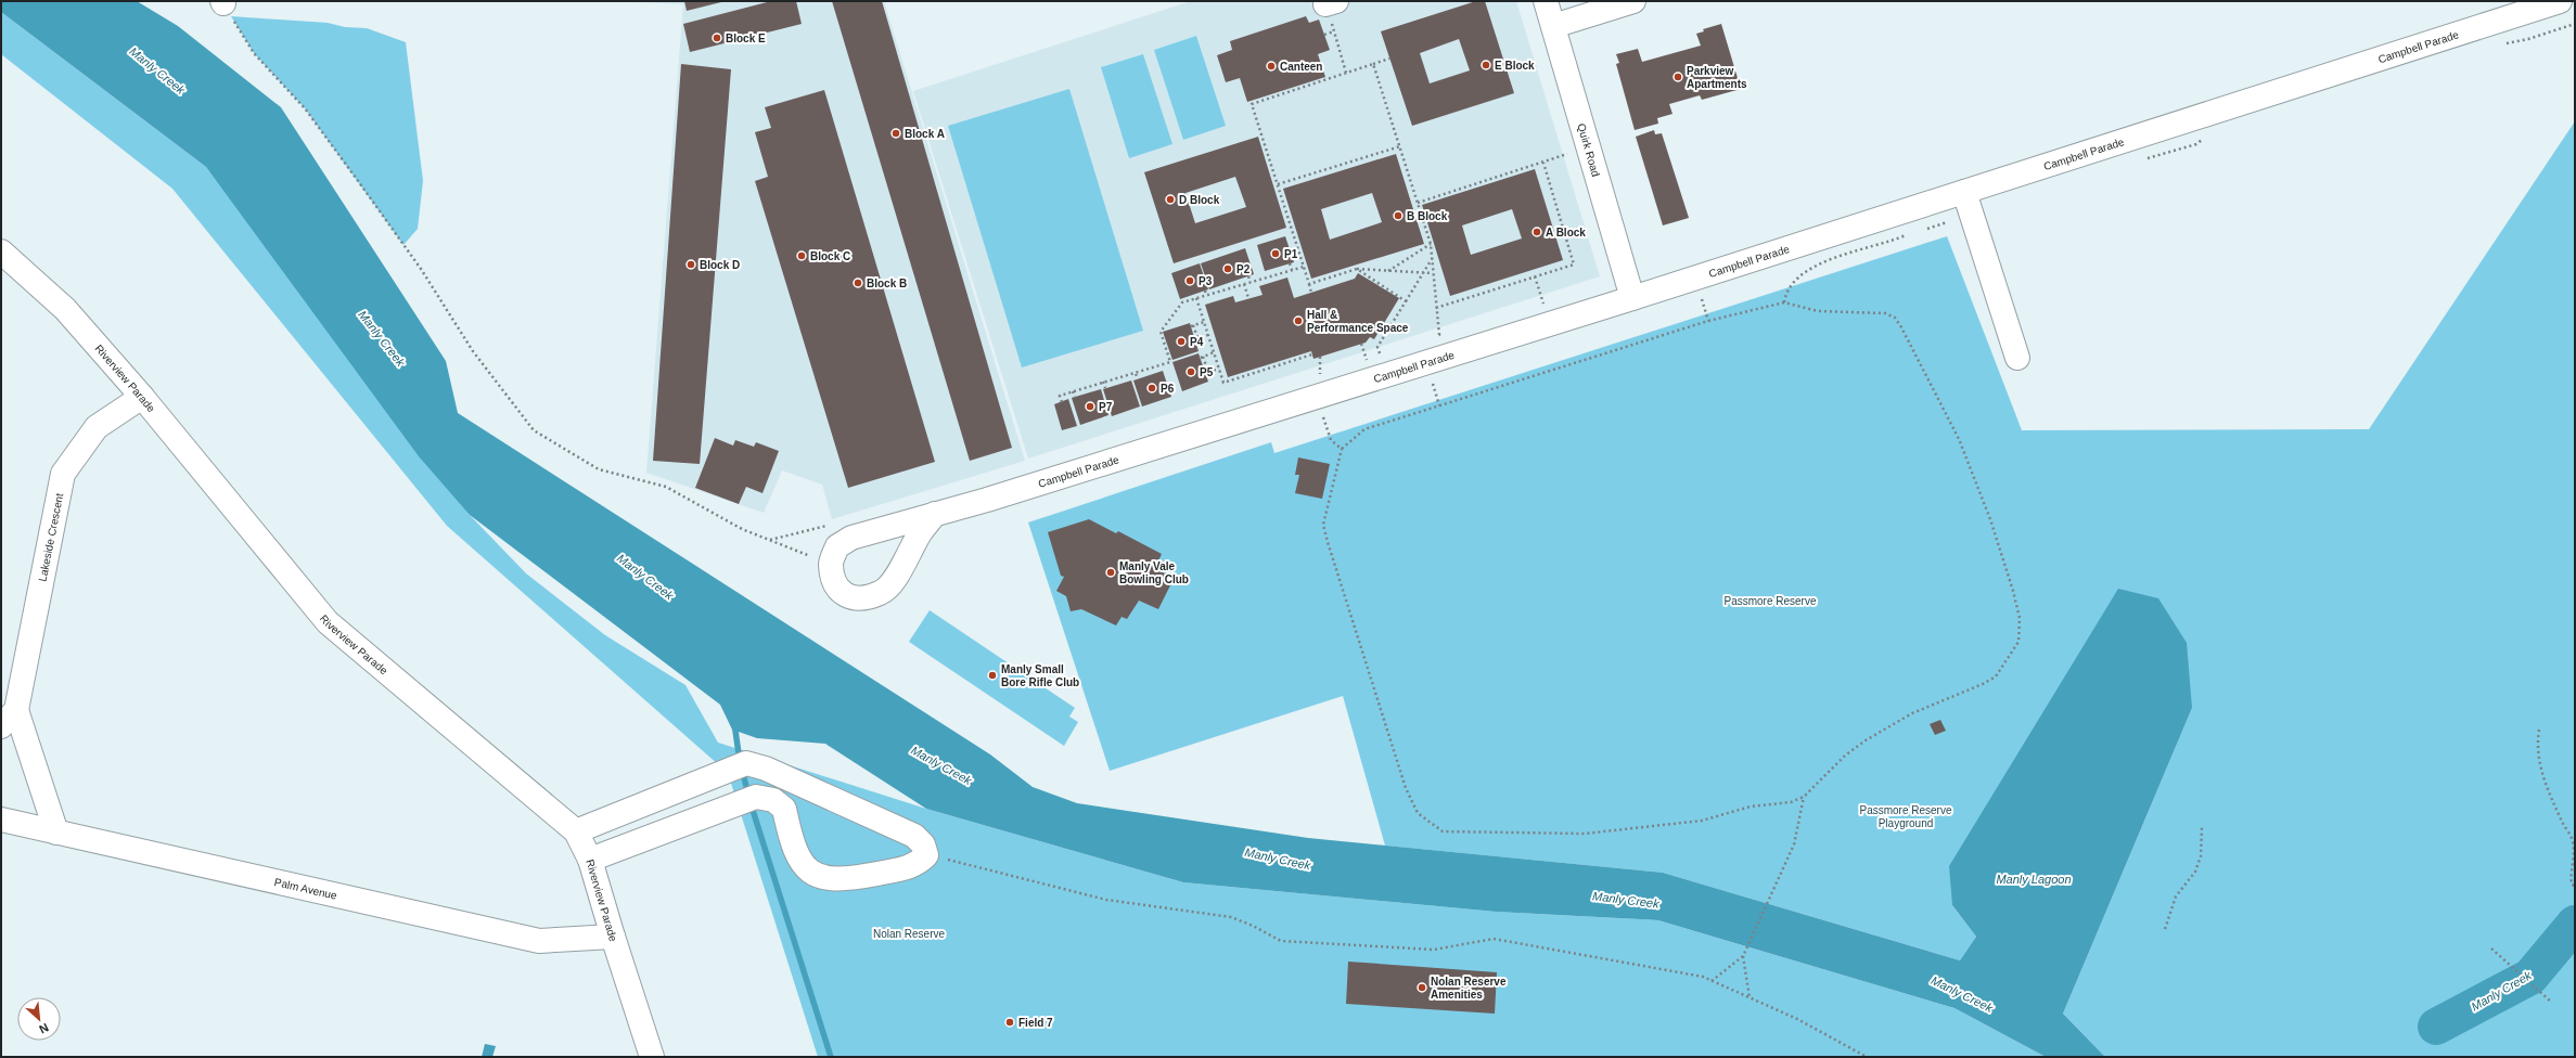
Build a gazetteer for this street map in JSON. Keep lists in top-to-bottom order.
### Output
{
  "streets": {
    "street": [
      "Campbell Parade",
      "Quirk Road",
      "Riverview Parade",
      "Lakeside Crescent",
      "Palm Avenue"
    ]
  },
  "crossings": [
    ["Campbell Parade", "Quirk Road"],
    ["Riverview Parade", "Lakeside Crescent"],
    ["Riverview Parade", "Palm Avenue"],
    ["Lakeside Crescent", "Palm Avenue"]
  ],
  "water": ["Manly Creek", "Manly Lagoon"],
  "parks": ["Passmore Reserve", "Passmore Reserve Playground", "Nolan Reserve"],
  "places": [
    "Block E",
    "E Block",
    "Canteen",
    "Parkview Apartments",
    "Block A",
    "D Block",
    "B Block",
    "A Block",
    "P1",
    "Block C",
    "Block D",
    "P2",
    "P3",
    "Block B",
    "Hall & Performance Space",
    "P4",
    "P5",
    "P6",
    "P7",
    "Manly Vale Bowling Club",
    "Manly Small Bore Rifle Club",
    "Nolan Reserve Amenities",
    "Field 7"
  ],
  "north": "bottom right"
}
